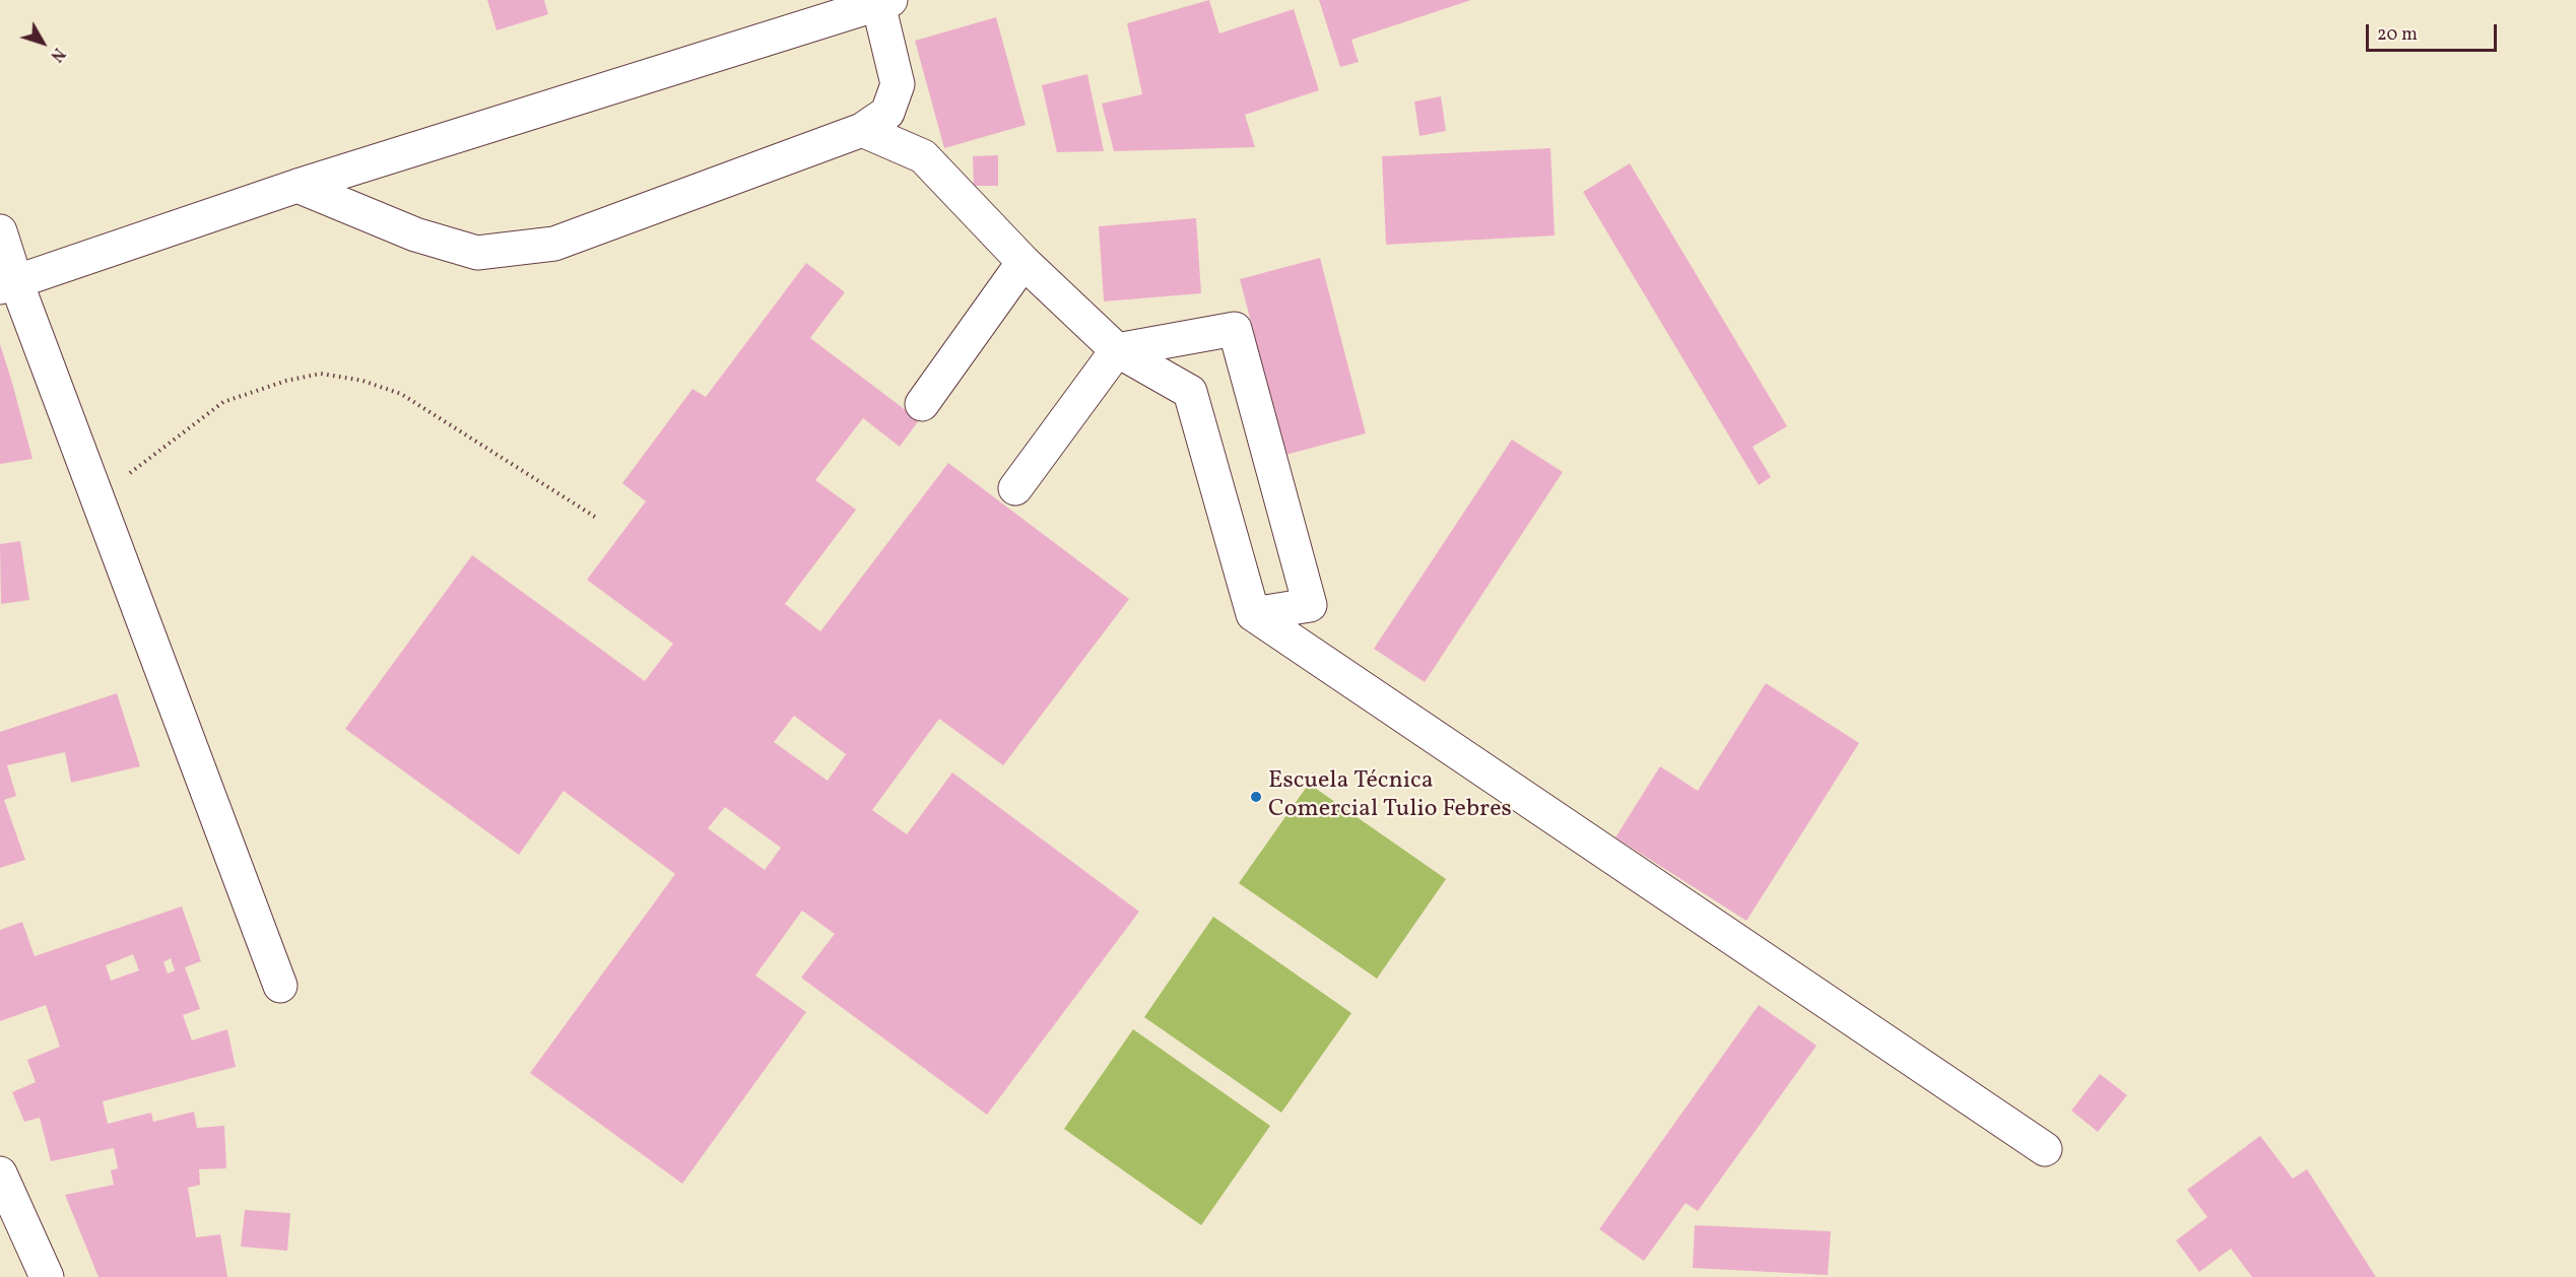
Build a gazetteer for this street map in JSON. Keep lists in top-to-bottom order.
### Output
{
  "places": ["Escuela Técnica Comercial Tulio Febres"],
  "scale_bar": "20 m",
  "north": "bottom right"
}
